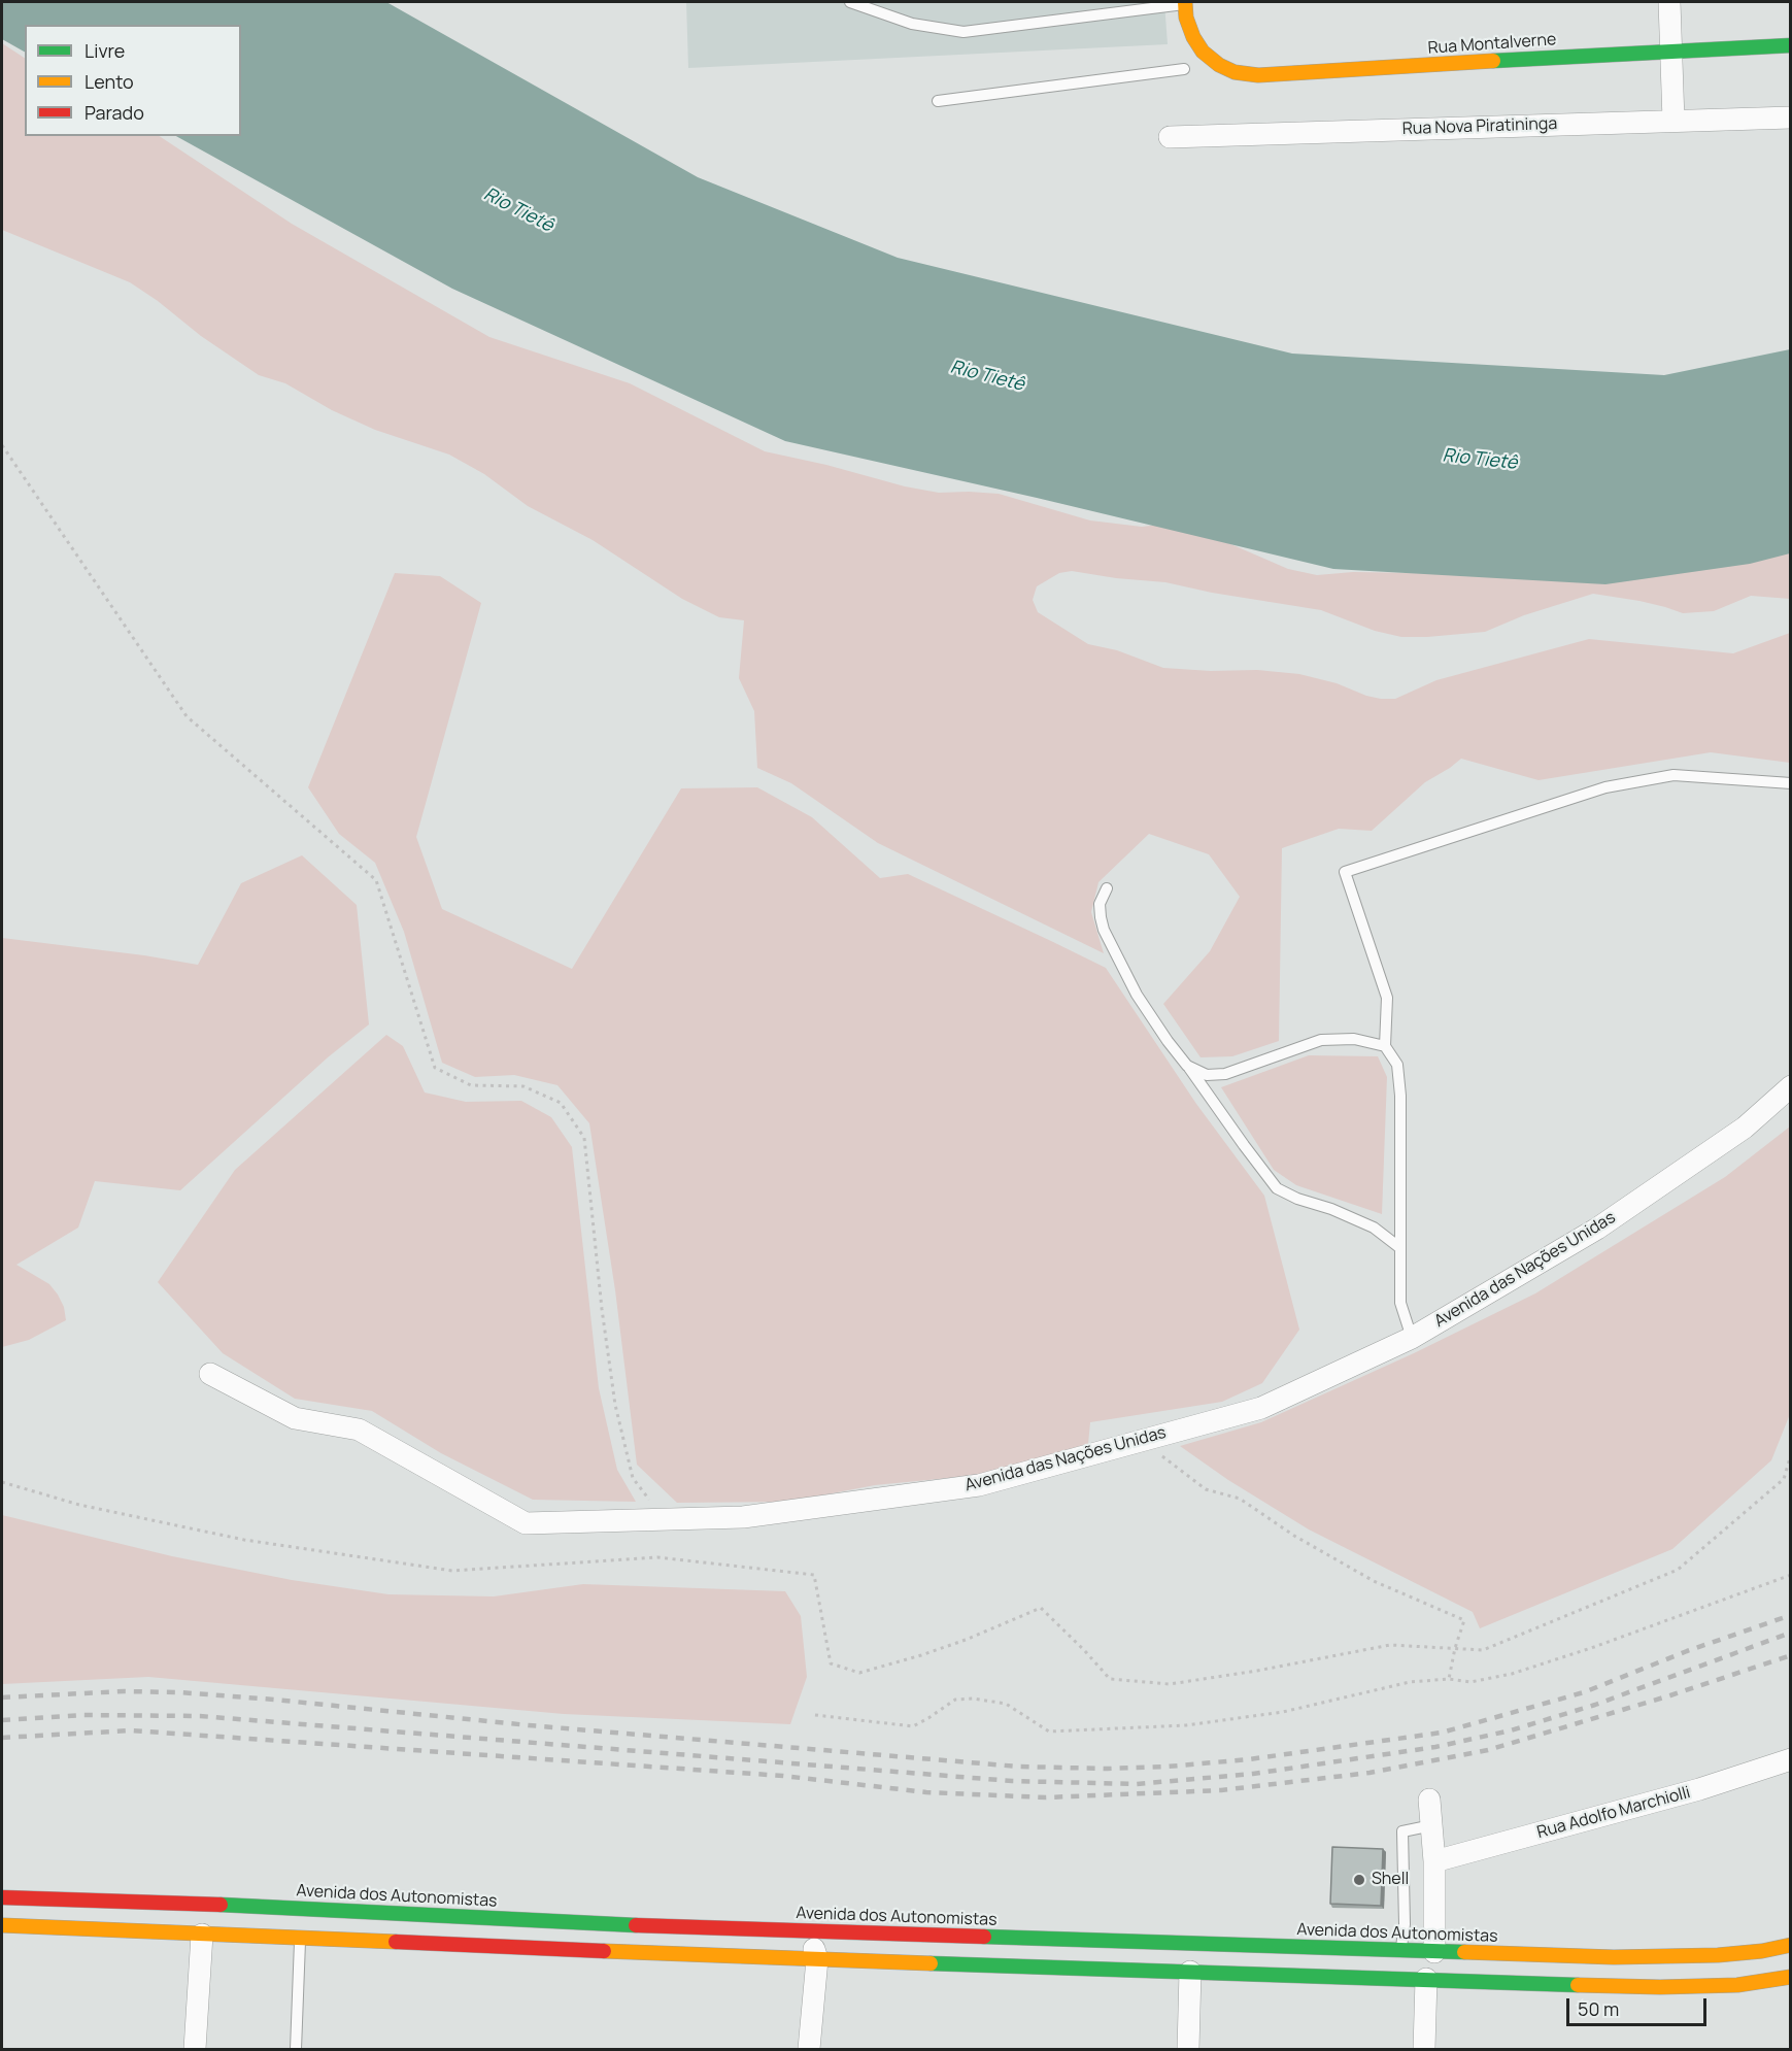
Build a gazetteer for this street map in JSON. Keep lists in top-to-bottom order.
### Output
{
  "streets": {
    "main road": ["Rua Montalverne", "Avenida dos Autonomistas"],
    "street": ["Rua Nova Piratininga", "Avenida das Nações Unidas", "Rua Adolfo Marchiolli"]
  },
  "water": ["Rio Tietê"],
  "places": ["Shell"],
  "legend": ["Livre", "Lento", "Parado"],
  "scale_bar": "50 m"
}
